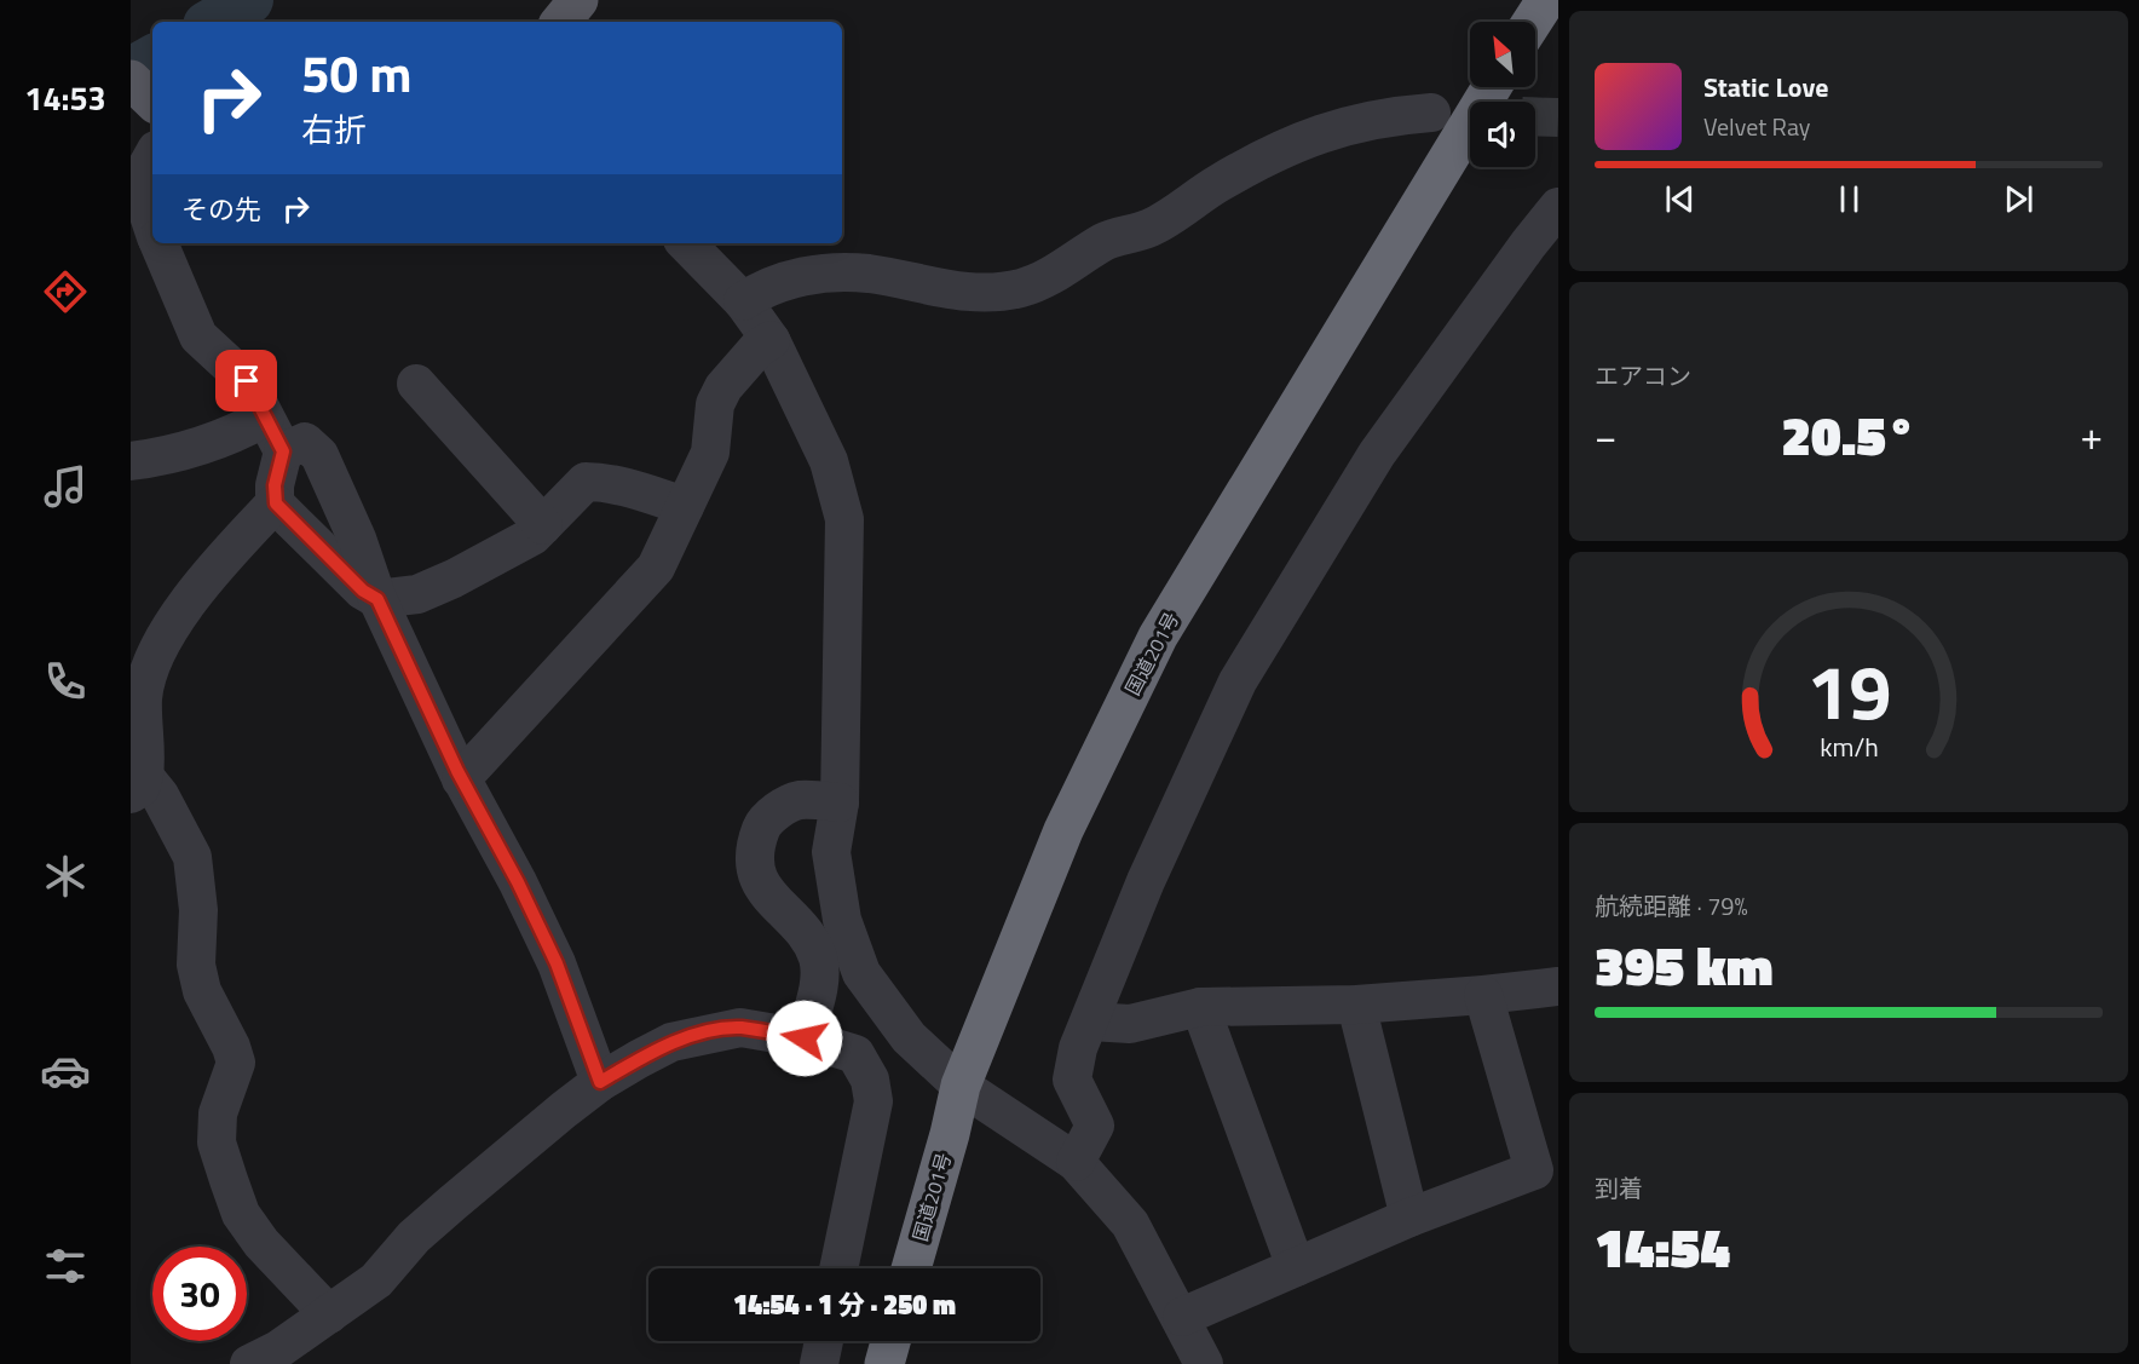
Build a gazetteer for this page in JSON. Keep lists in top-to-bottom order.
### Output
{
  "streets": {
    "highway": ["国道201号"]
  },
  "north": "top left",
  "page": {
    "tabs": "14:53",
    "turn": ["50 m", "右折"],
    "song": ["Static Love", "Velvet Ray"],
    "then": "その先",
    "tile": [
      "エアコン",
      ["航続距離 · 79%", "395 km"],
      ["到着", "14:54"]
    ],
    "heat": ["−", "20.5°", "+"],
    "limit": "30",
    "trip": "14:54 · 1 分 · 250 m",
    "gauge": ["19", "km/h"]
  }
}
